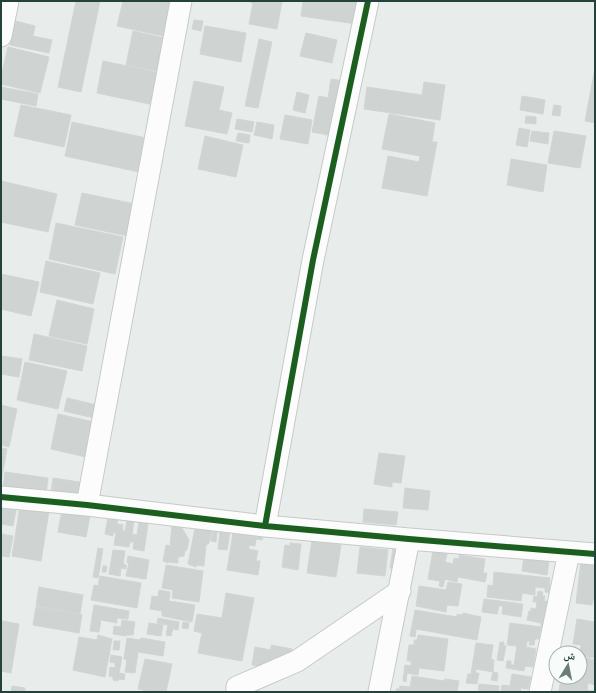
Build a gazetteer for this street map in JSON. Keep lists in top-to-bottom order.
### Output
{
  "north": "top"
}
